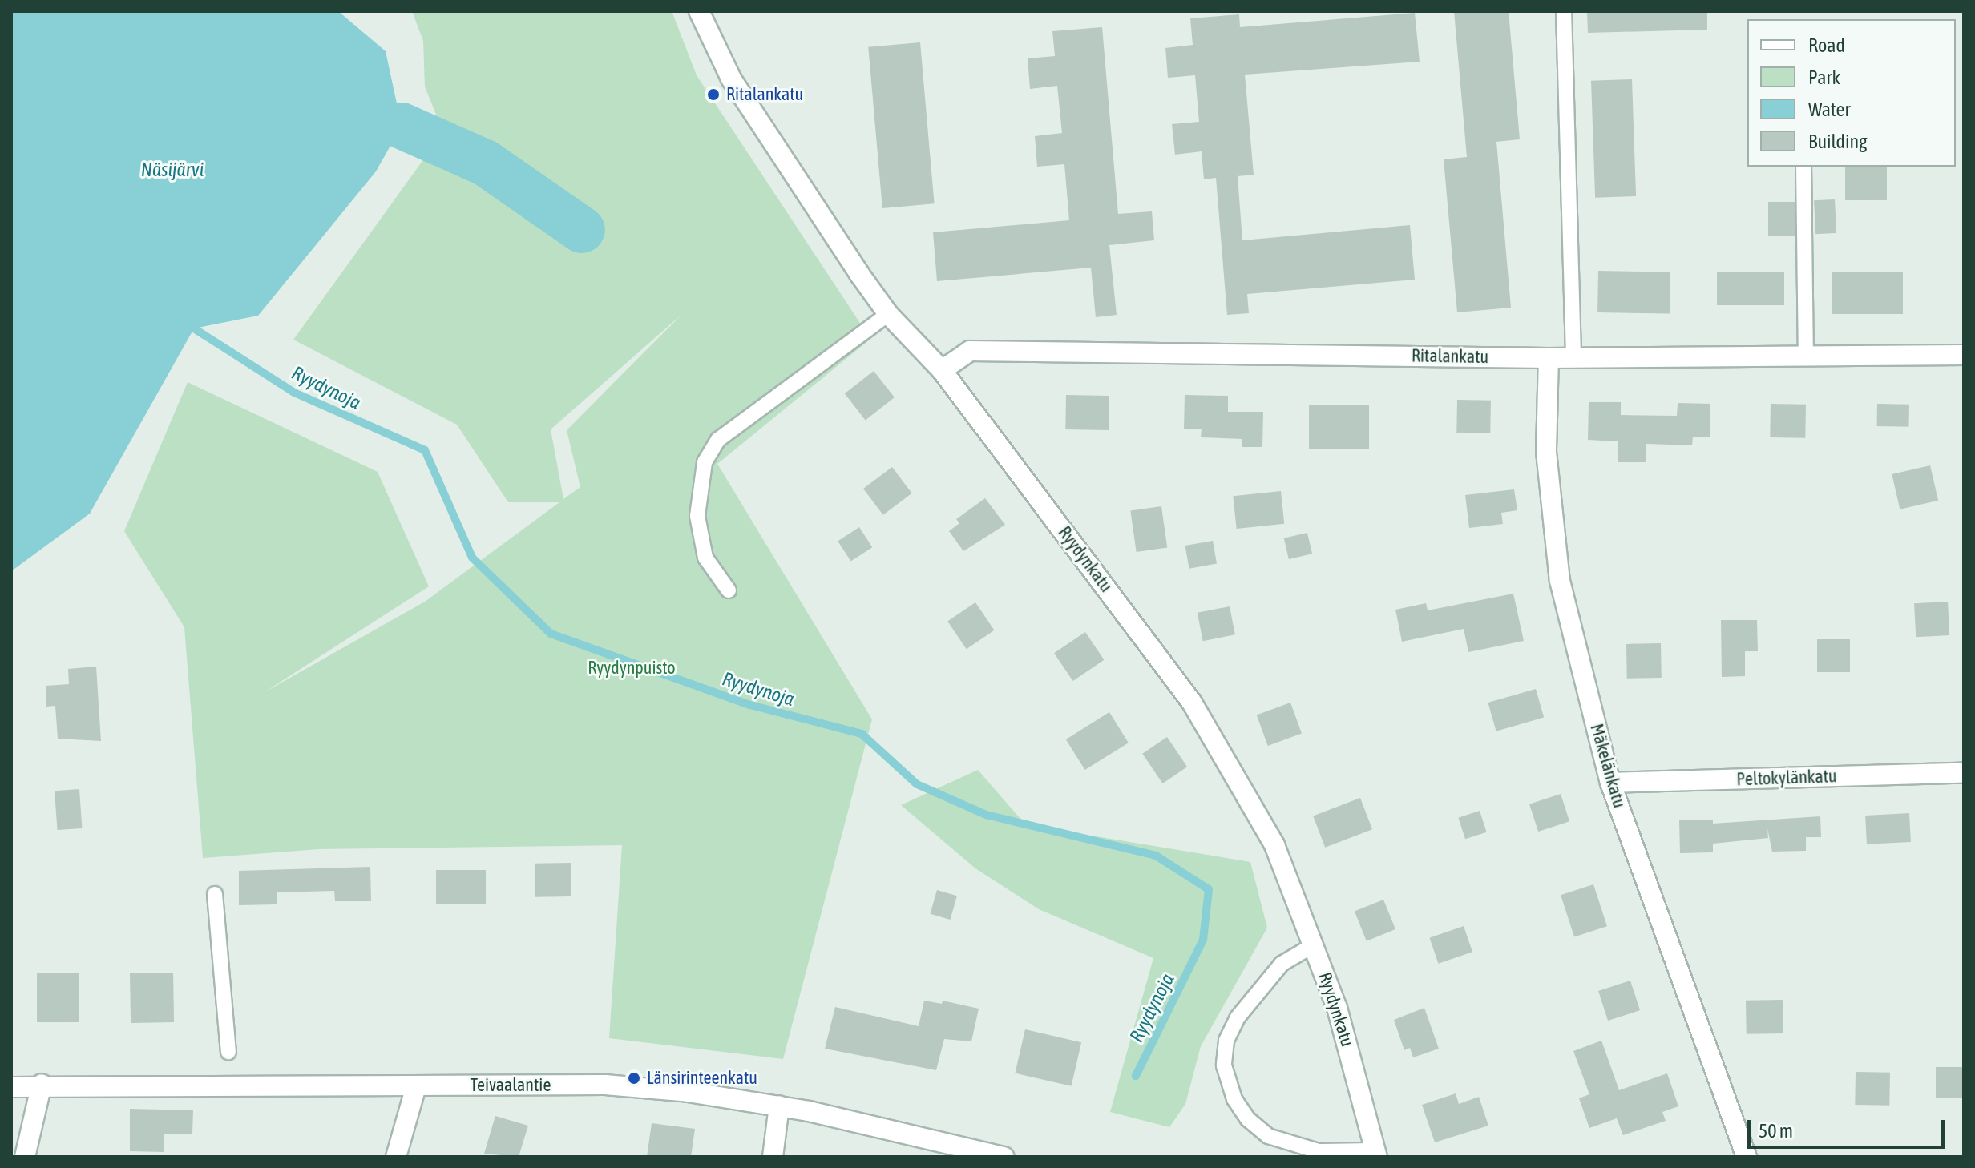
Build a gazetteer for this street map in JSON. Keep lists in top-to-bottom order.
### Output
{
  "streets": {
    "street": [
      "Ritalankatu",
      "Ryydynkatu",
      "Mäkelänkatu",
      "Peltokylänkatu",
      "Teivaalantie"
    ]
  },
  "crossings": [
    ["Ritalankatu", "Ryydynkatu"],
    ["Ritalankatu", "Mäkelänkatu"],
    ["Mäkelänkatu", "Peltokylänkatu"]
  ],
  "water": ["Näsijärvi", "Ryydynoja"],
  "parks": ["Ryydynpuisto"],
  "places": ["Ritalankatu", "Länsirinteenkatu"],
  "legend": [
    "Road",
    "Park",
    "Water",
    "Building"
  ],
  "scale_bar": "50 m"
}
